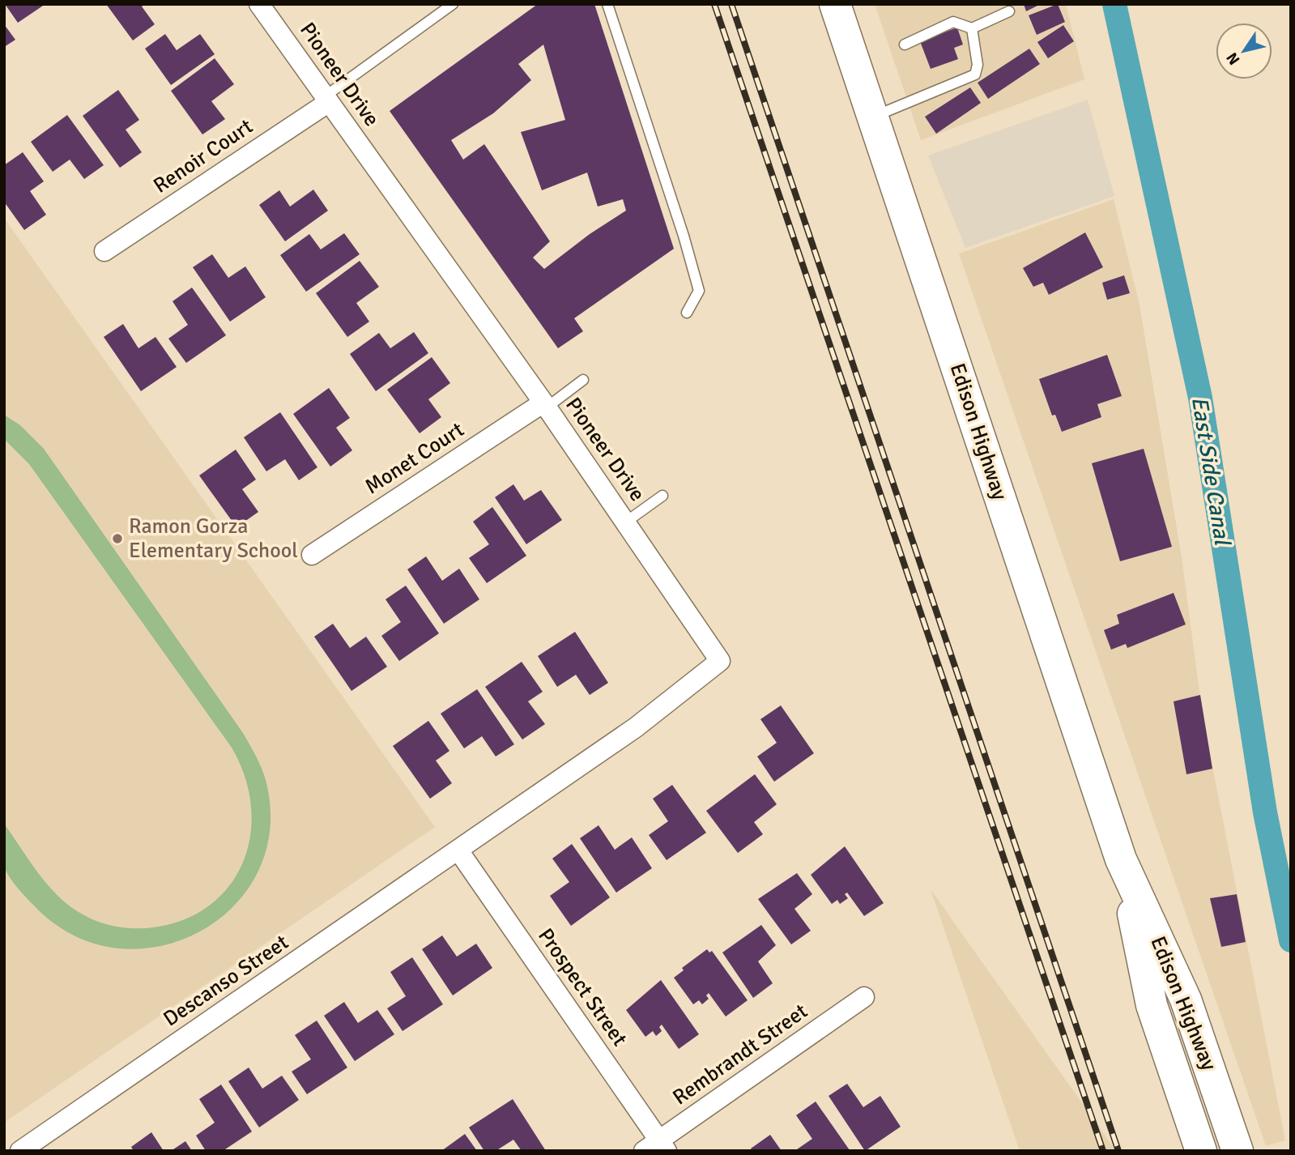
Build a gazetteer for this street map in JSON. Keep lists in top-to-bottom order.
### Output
{
  "streets": {
    "main road": ["Edison Highway"],
    "street": [
      "Pioneer Drive",
      "Renoir Court",
      "Monet Court",
      "Descanso Street",
      "Prospect Street",
      "Rembrandt Street"
    ]
  },
  "crossings": [
    ["Pioneer Drive", "Renoir Court"],
    ["Pioneer Drive", "Monet Court"],
    ["Pioneer Drive", "Descanso Street"],
    ["Pioneer Drive", "Prospect Street"],
    ["Descanso Street", "Prospect Street"],
    ["Prospect Street", "Rembrandt Street"]
  ],
  "water": ["East Side Canal"],
  "places": ["Ramon Gorza Elementary School"],
  "north": "bottom left"
}
